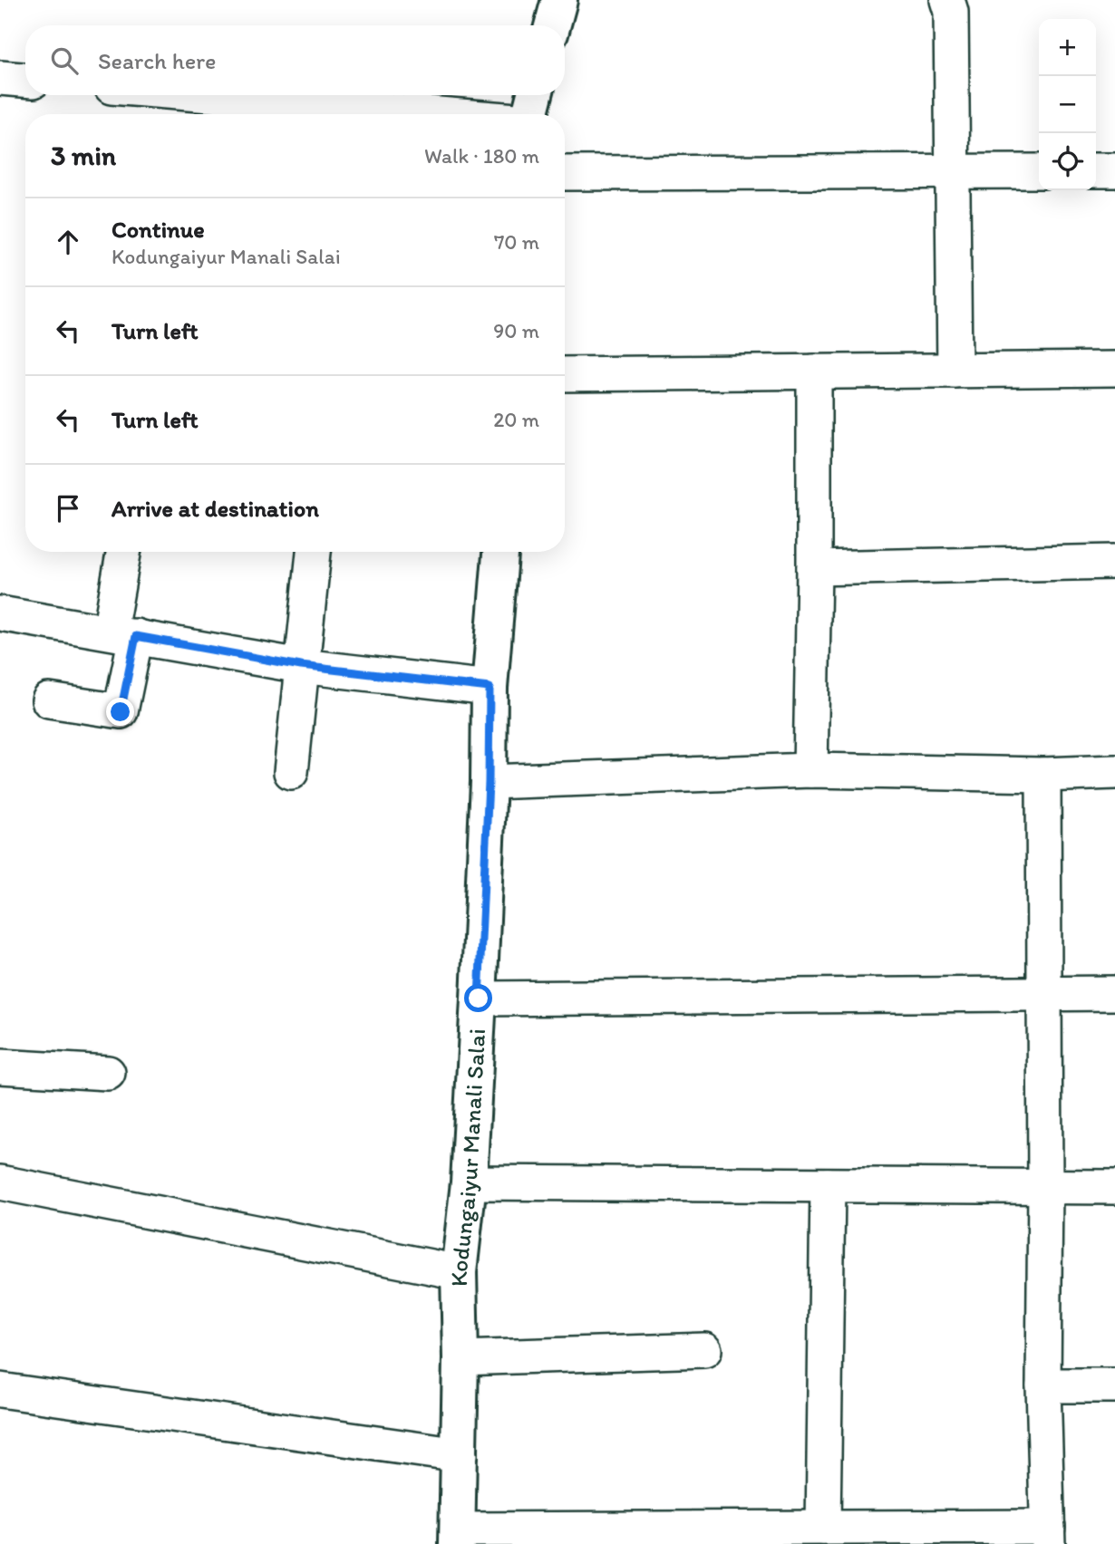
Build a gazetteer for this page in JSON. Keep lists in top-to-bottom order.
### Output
{
  "streets": {
    "street": ["Kodungaiyur Manali Salai"]
  },
  "page": {
    "map_buttons": ["+", "−"],
    "search": "Search here",
    "heading": ["3 min", "Walk · 180 m"],
    "list": [
      ["Continue", "Kodungaiyur Manali Salai", "70 m"],
      ["Turn left", "90 m"],
      ["Turn left", "20 m"],
      "Arrive at destination"
    ]
  }
}
